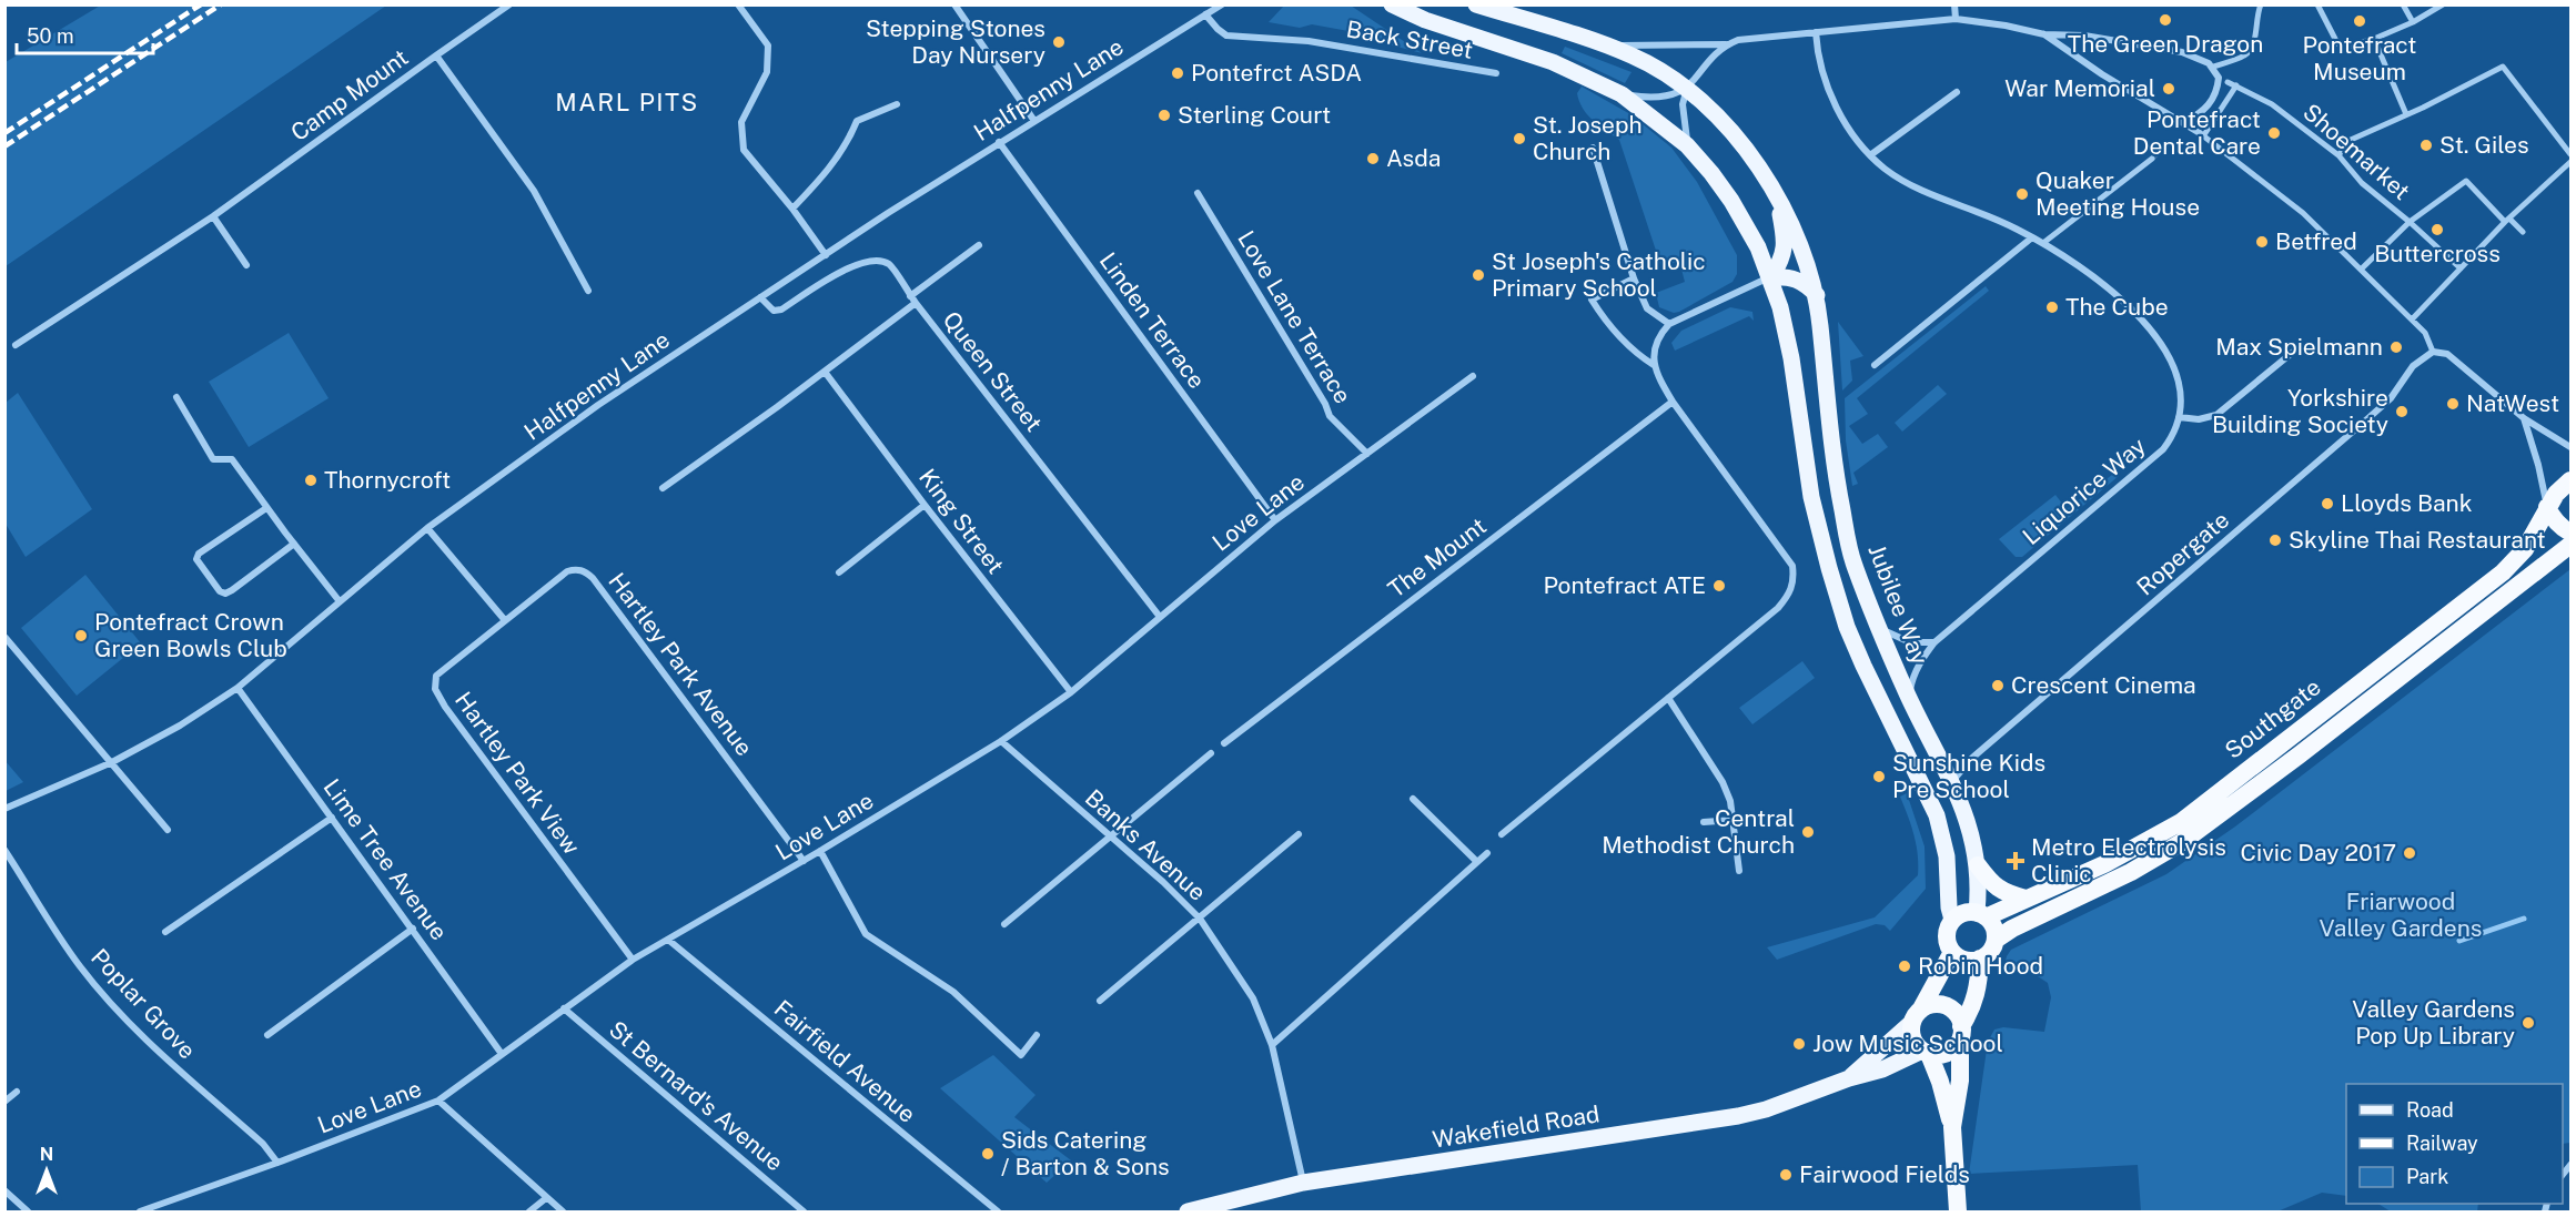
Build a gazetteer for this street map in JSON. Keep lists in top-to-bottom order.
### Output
{
  "streets": {
    "highway": ["Southgate"],
    "main road": ["Jubilee Way", "Wakefield Road"],
    "street": [
      "Back Street",
      "Halfpenny Lane",
      "Camp Mount",
      "Shoemarket",
      "Love Lane Terrace",
      "Linden Terrace",
      "Queen Street",
      "Liquorice Way",
      "Love Lane",
      "King Street",
      "Ropergate",
      "The Mount",
      "Hartley Park Avenue",
      "Hartley Park View",
      "Banks Avenue",
      "Lime Tree Avenue",
      "Poplar Grove",
      "Fairfield Avenue",
      "St Bernard's Avenue"
    ]
  },
  "crossings": [
    ["Back Street", "Halfpenny Lane"],
    ["Halfpenny Lane", "Linden Terrace"],
    ["Halfpenny Lane", "Queen Street"],
    ["Halfpenny Lane", "Lime Tree Avenue"],
    ["Love Lane Terrace", "Love Lane"],
    ["Linden Terrace", "Love Lane"],
    ["Queen Street", "Love Lane"],
    ["Liquorice Way", "Jubilee Way"],
    ["Love Lane", "King Street"],
    ["Love Lane", "Hartley Park Avenue"],
    ["Love Lane", "Hartley Park View"],
    ["Love Lane", "Banks Avenue"],
    ["Love Lane", "Lime Tree Avenue"],
    ["Love Lane", "Poplar Grove"],
    ["Love Lane", "Fairfield Avenue"],
    ["Love Lane", "St Bernard's Avenue"],
    ["Ropergate", "Jubilee Way"],
    ["Jubilee Way", "Southgate"],
    ["Hartley Park Avenue", "Hartley Park View"],
    ["Banks Avenue", "Wakefield Road"]
  ],
  "districts": ["MARL PITS"],
  "parks": ["Friarwood Valley Gardens"],
  "places": {
    "other": [
      "The Green Dragon",
      "Pontefract Museum",
      "Stepping Stones Day Nursery",
      "Pontefrct ASDA",
      "War Memorial",
      "Sterling Court",
      "Pontefract Dental Care",
      "St. Joseph Church",
      "St. Giles",
      "Asda",
      "Quaker Meeting House",
      "Buttercross",
      "Betfred",
      "St Joseph's Catholic Primary School",
      "The Cube",
      "Max Spielmann",
      "NatWest",
      "Yorkshire Building Society",
      "Thornycroft",
      "Lloyds Bank",
      "Skyline Thai Restaurant",
      "Pontefract ATE",
      "Pontefract Crown Green Bowls Club",
      "Crescent Cinema",
      "Sunshine Kids Pre School",
      "Central Methodist Church",
      "Civic Day 2017",
      "Robin Hood",
      "Valley Gardens Pop Up Library",
      "Jow Music School",
      "Sids Catering / Barton & Sons",
      "Fairwood Fields"
    ],
    "health": ["Metro Electrolysis Clinic"]
  },
  "legend": ["Road", "Railway", "Park"],
  "scale_bar": "50 m",
  "north": "top"
}
